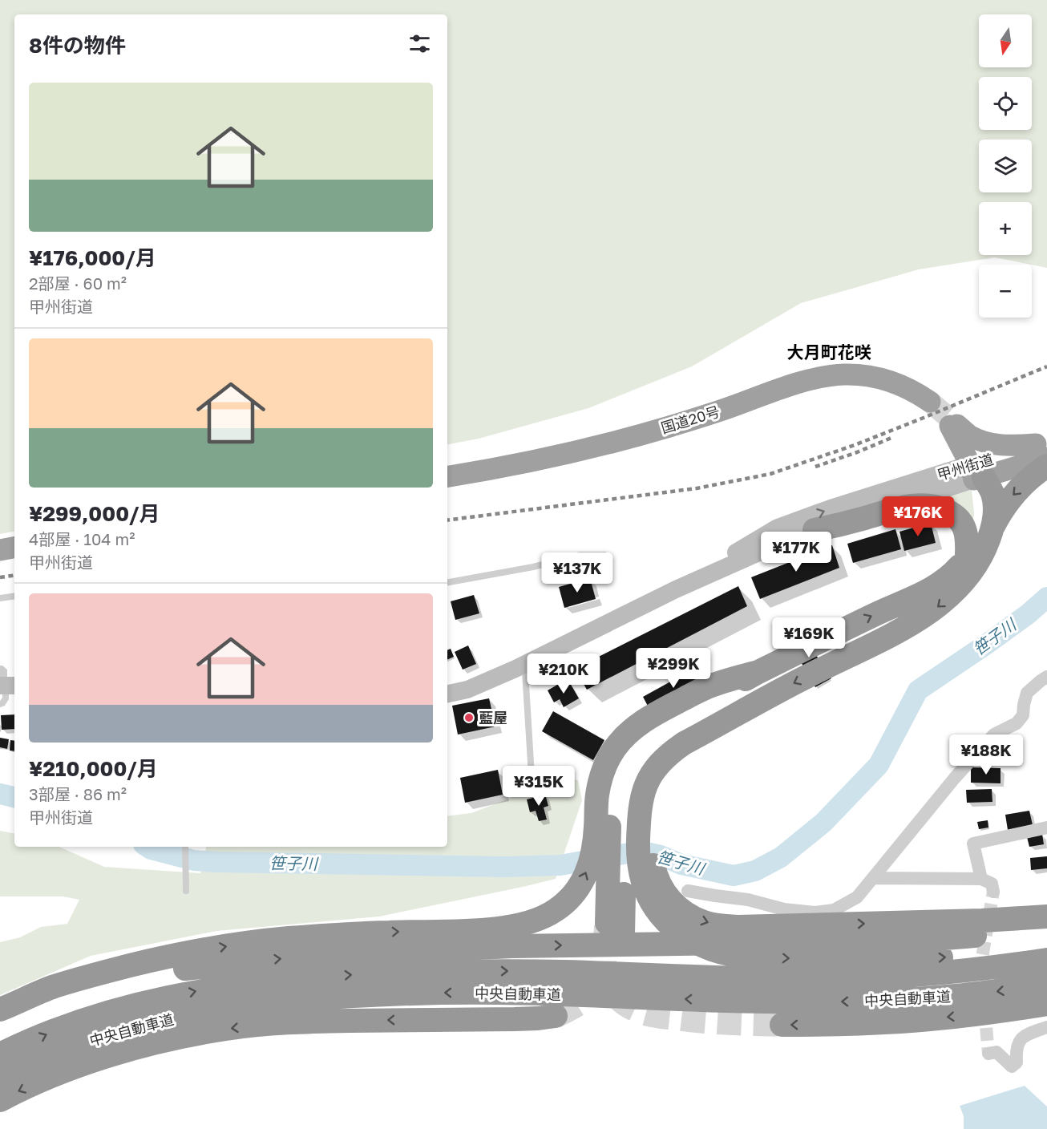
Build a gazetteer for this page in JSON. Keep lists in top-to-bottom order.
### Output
{
  "streets": {
    "highway": ["国道20号", "甲州街道", "中央自動車道"]
  },
  "districts": ["大月町花咲"],
  "water": ["笹子川"],
  "places": ["藍屋"],
  "north": "bottom",
  "page": {
    "map_buttons": ["+", "−"],
    "heading": "8件の物件",
    "list": [
      {
        "name": "¥176,000/月",
        "note": "2部屋 · 60 m² · 甲州街道"
      },
      {
        "name": "¥299,000/月",
        "note": "4部屋 · 104 m² · 甲州街道"
      },
      {
        "name": "¥210,000/月",
        "note": "3部屋 · 86 m² · 甲州街道"
      }
    ],
    "price": [
      "¥176K",
      "¥177K",
      "¥137K",
      "¥169K",
      "¥299K",
      "¥210K",
      "¥188K",
      "¥315K"
    ]
  }
}
